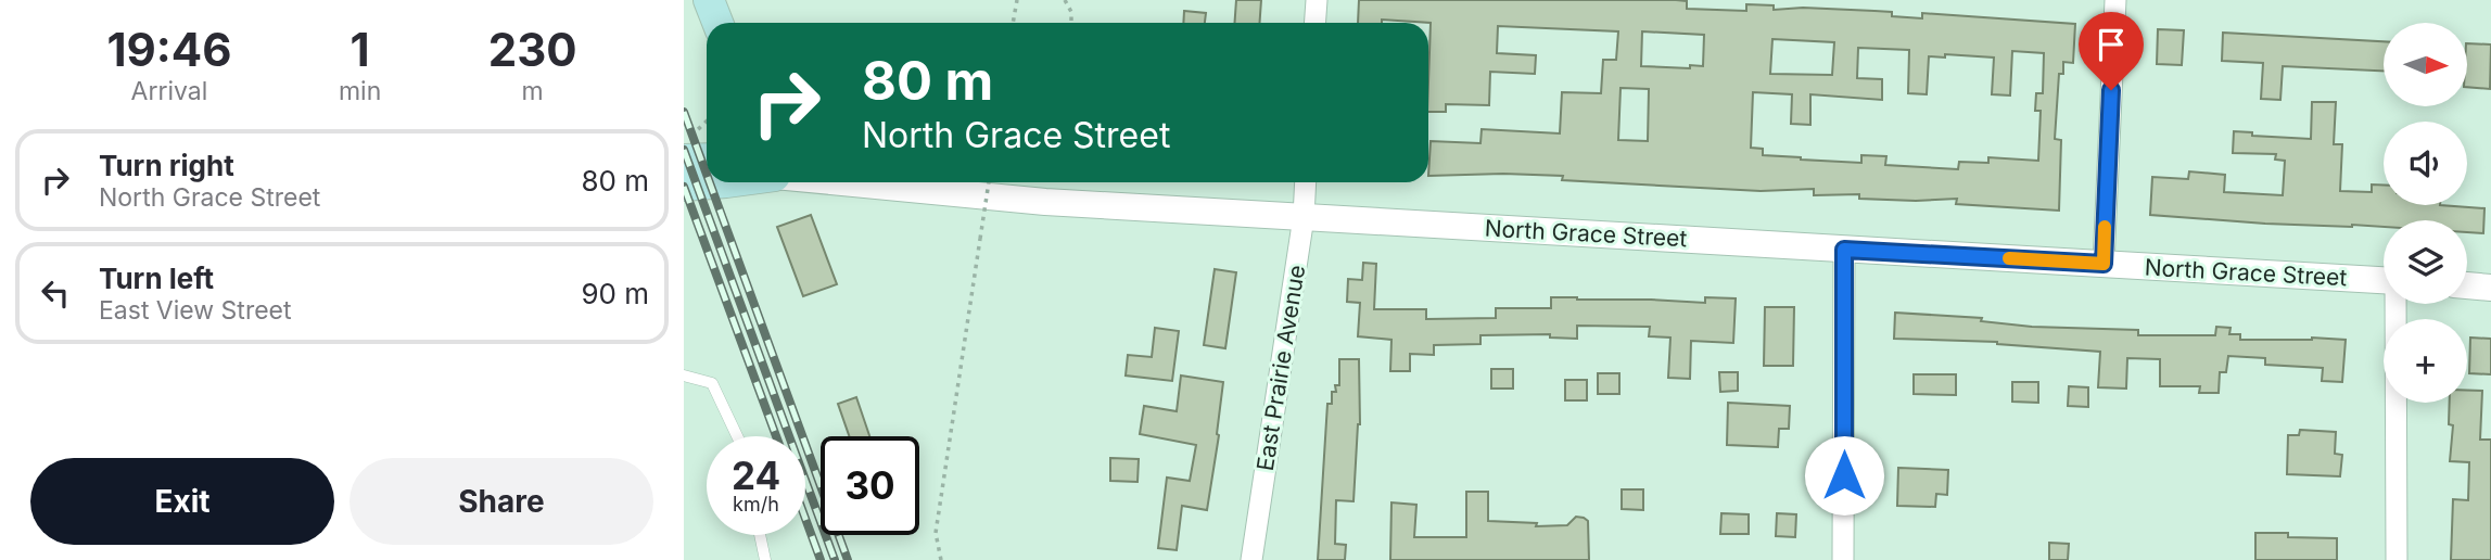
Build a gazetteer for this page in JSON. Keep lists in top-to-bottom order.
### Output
{
  "streets": {
    "main road": ["North Grace Street"],
    "street": ["East Prairie Avenue"]
  },
  "crossings": [
    ["North Grace Street", "East Prairie Avenue"]
  ],
  "north": "right",
  "page": {
    "eta": [
      "19:46",
      "Arrival",
      "1",
      "min",
      "230",
      "m"
    ],
    "map_buttons": "+",
    "turn": ["80 m", "North Grace Street"],
    "list": [
      {
        "name": "Turn right",
        "note": "North Grace Street",
        "value": "80 m"
      },
      {
        "name": "Turn left",
        "note": "East View Street",
        "value": "90 m"
      }
    ],
    "speed": "24 km/h",
    "limit": "30",
    "buttons": ["Exit", "Share"]
  }
}
